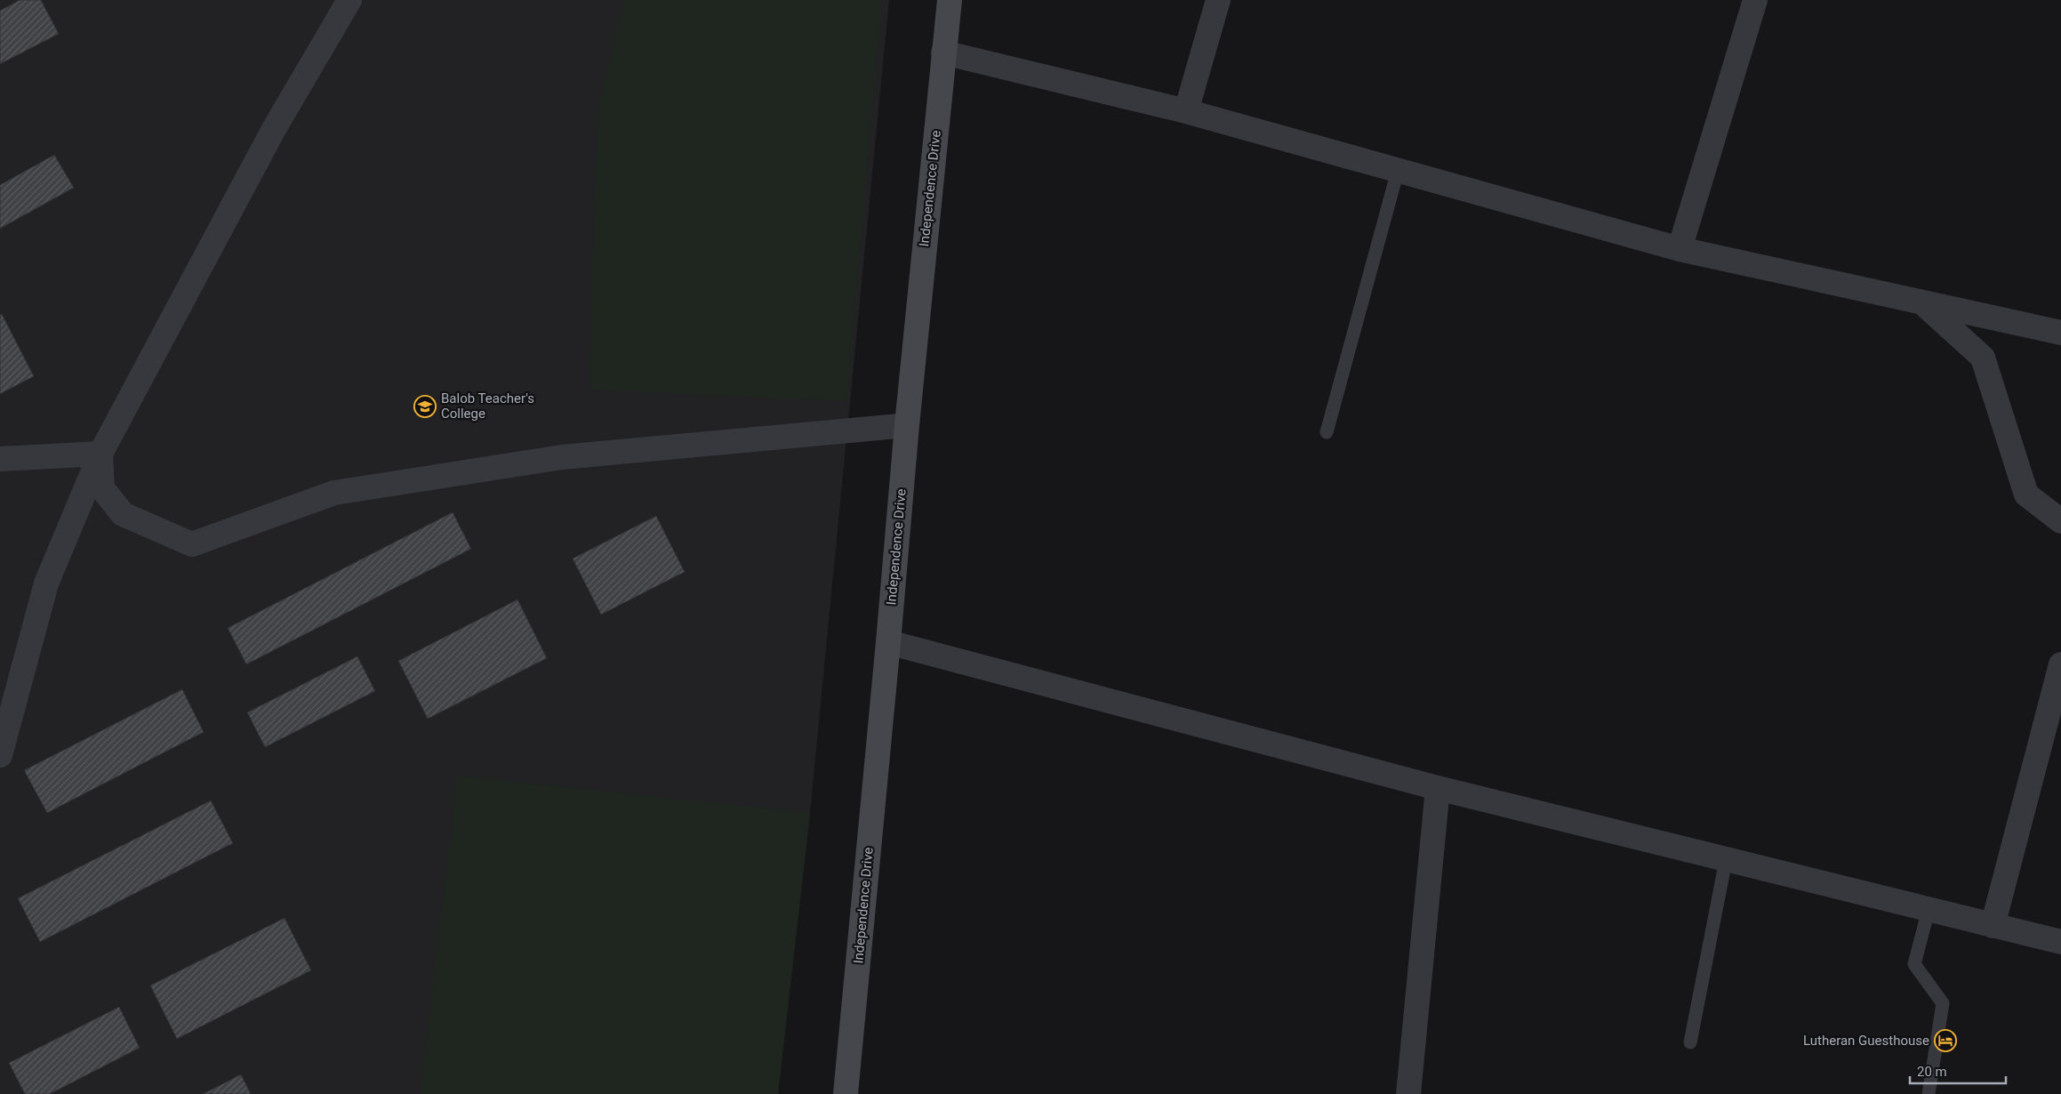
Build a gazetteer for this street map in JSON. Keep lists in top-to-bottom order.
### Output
{
  "streets": {
    "main road": ["Independence Drive"]
  },
  "places": {
    "school or university": ["Balob Teacher's College"],
    "hotel": ["Lutheran Guesthouse"]
  },
  "scale_bar": "20 m"
}
